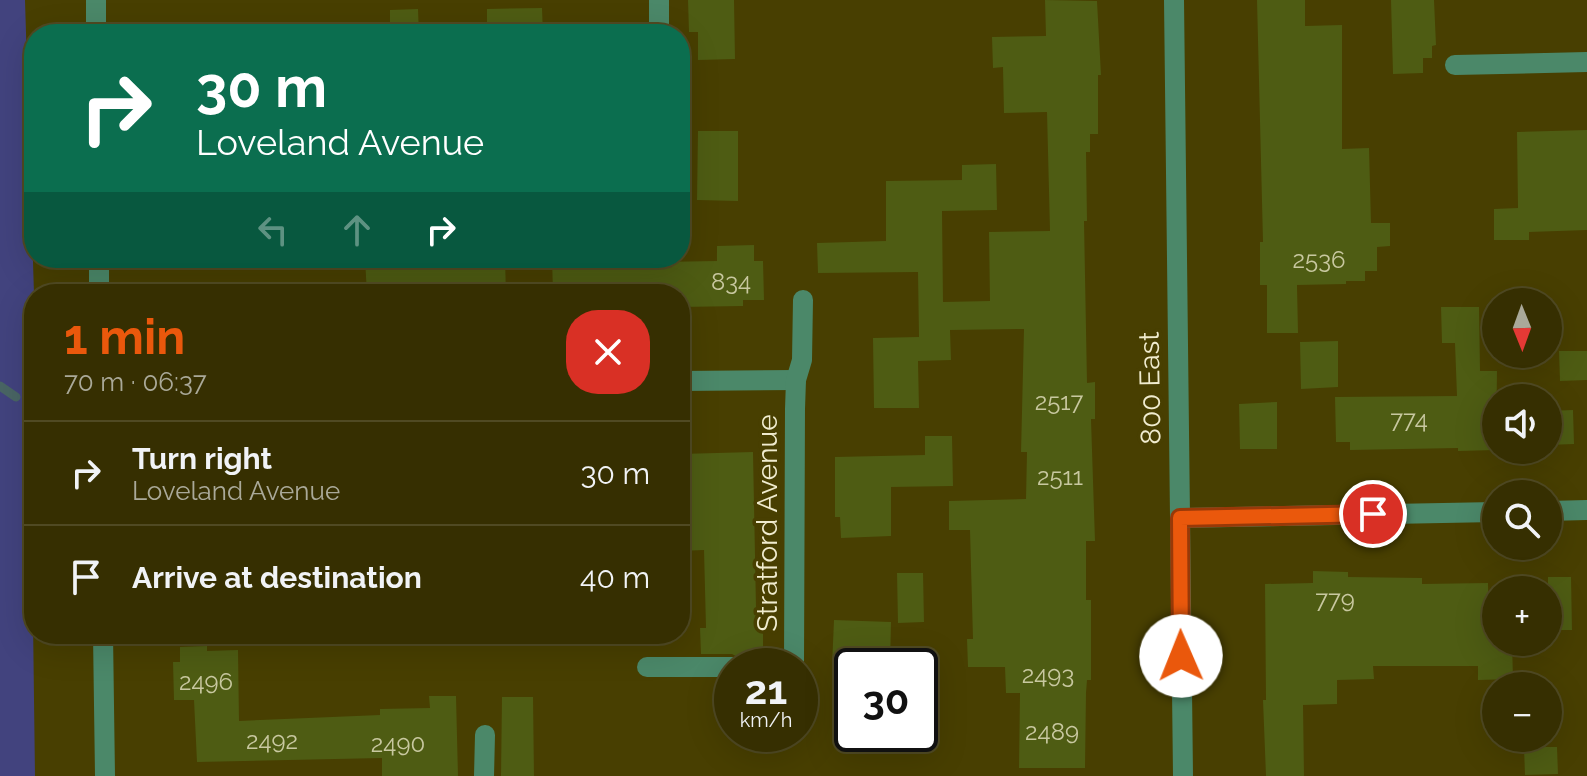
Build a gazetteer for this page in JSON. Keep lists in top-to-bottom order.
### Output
{
  "streets": {
    "street": ["800 East", "Stratford Avenue"]
  },
  "house_numbers": [
    "2536",
    "834",
    "2517",
    "774",
    "2511",
    "779",
    "2493",
    "2496",
    "2489",
    "2492",
    "2490"
  ],
  "north": "bottom",
  "page": {
    "turn": ["30 m", "Loveland Avenue"],
    "heading": ["1 min", "70 m · 06:37"],
    "map_buttons": ["+", "−"],
    "list": [
      {
        "name": "Turn right",
        "note": "Loveland Avenue",
        "value": "30 m"
      },
      {
        "name": "Arrive at destination",
        "value": "40 m"
      }
    ],
    "speed": "21 km/h",
    "limit": "30"
  }
}
